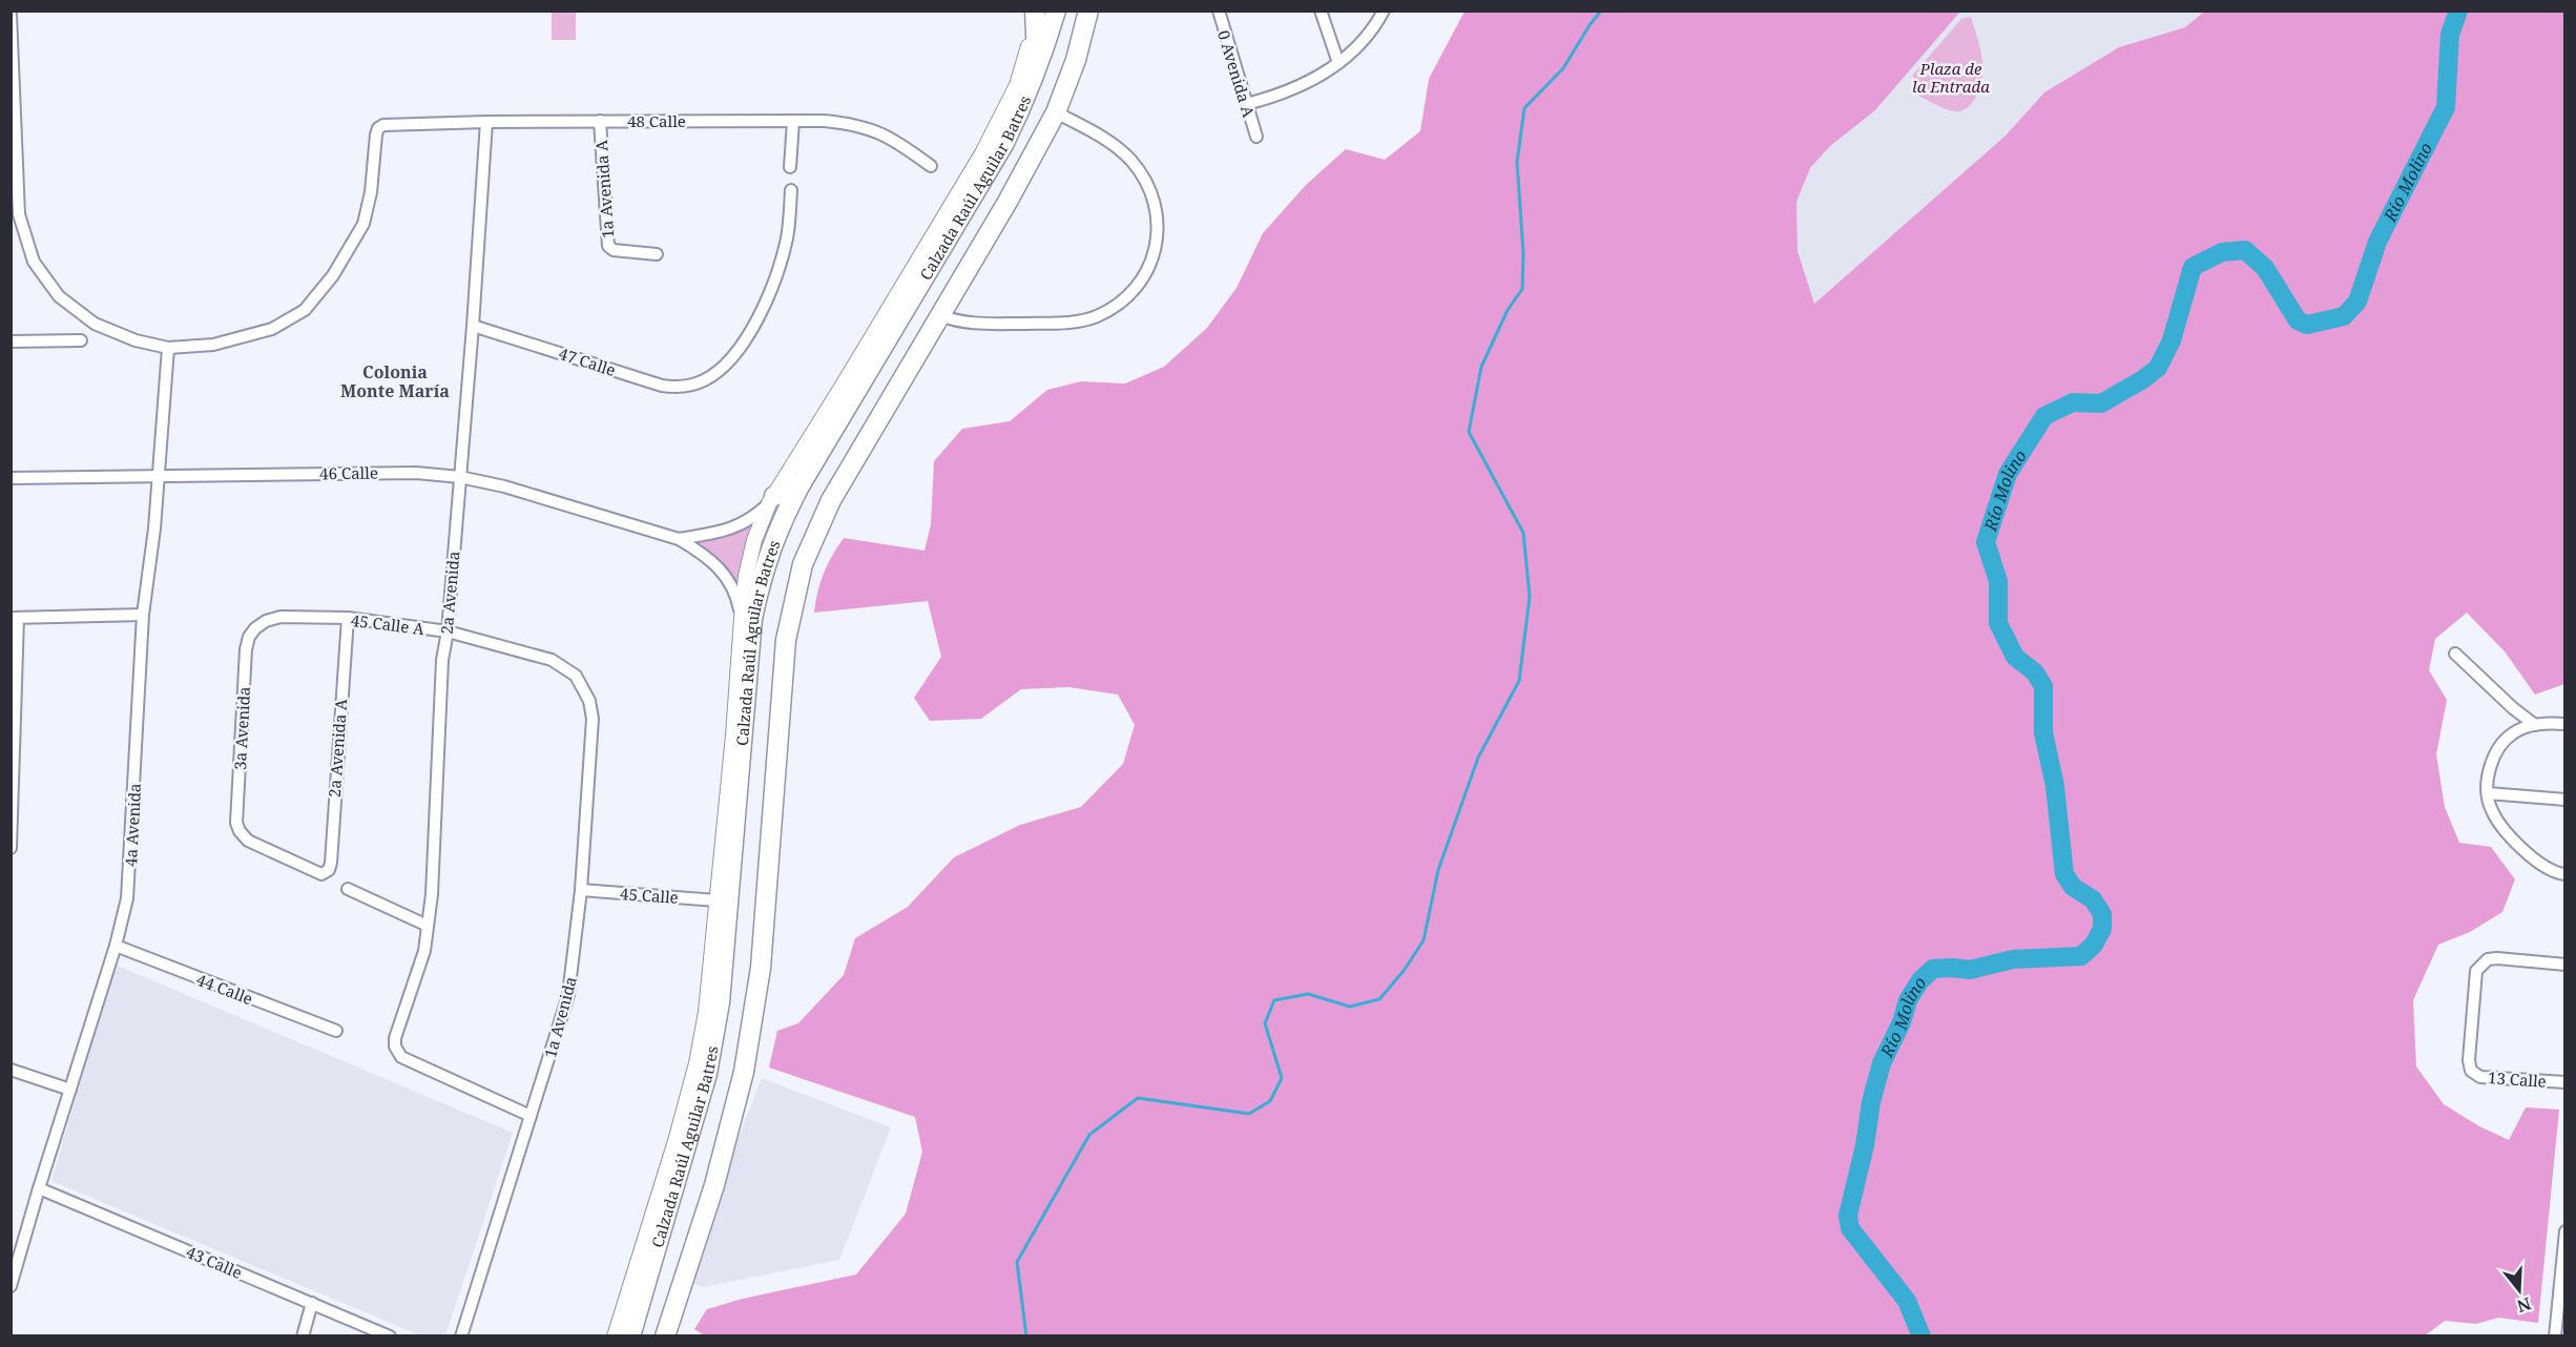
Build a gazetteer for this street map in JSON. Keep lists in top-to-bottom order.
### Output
{
  "streets": {
    "highway": ["Calzada Raúl Aguilar Batres"],
    "street": [
      "0 Avenida A",
      "48 Calle",
      "1a Avenida A",
      "47 Calle",
      "46 Calle",
      "2a Avenida",
      "45 Calle A",
      "3a Avenida",
      "2a Avenida A",
      "4a Avenida",
      "45 Calle",
      "44 Calle",
      "1a Avenida",
      "13 Calle",
      "43 Calle"
    ]
  },
  "crossings": [
    ["48 Calle", "1a Avenida A"],
    ["48 Calle", "2a Avenida"],
    ["48 Calle", "4a Avenida"],
    ["47 Calle", "2a Avenida"],
    ["46 Calle", "2a Avenida"],
    ["46 Calle", "4a Avenida"],
    ["2a Avenida", "45 Calle A"],
    ["2a Avenida", "1a Avenida"],
    ["45 Calle A", "3a Avenida"],
    ["45 Calle A", "2a Avenida A"],
    ["45 Calle A", "1a Avenida"],
    ["3a Avenida", "2a Avenida A"],
    ["4a Avenida", "44 Calle"],
    ["4a Avenida", "43 Calle"],
    ["45 Calle", "1a Avenida"]
  ],
  "districts": ["Colonia Monte María"],
  "water": ["Río Molino"],
  "parks": ["Plaza de la Entrada"],
  "north": "bottom"
}
